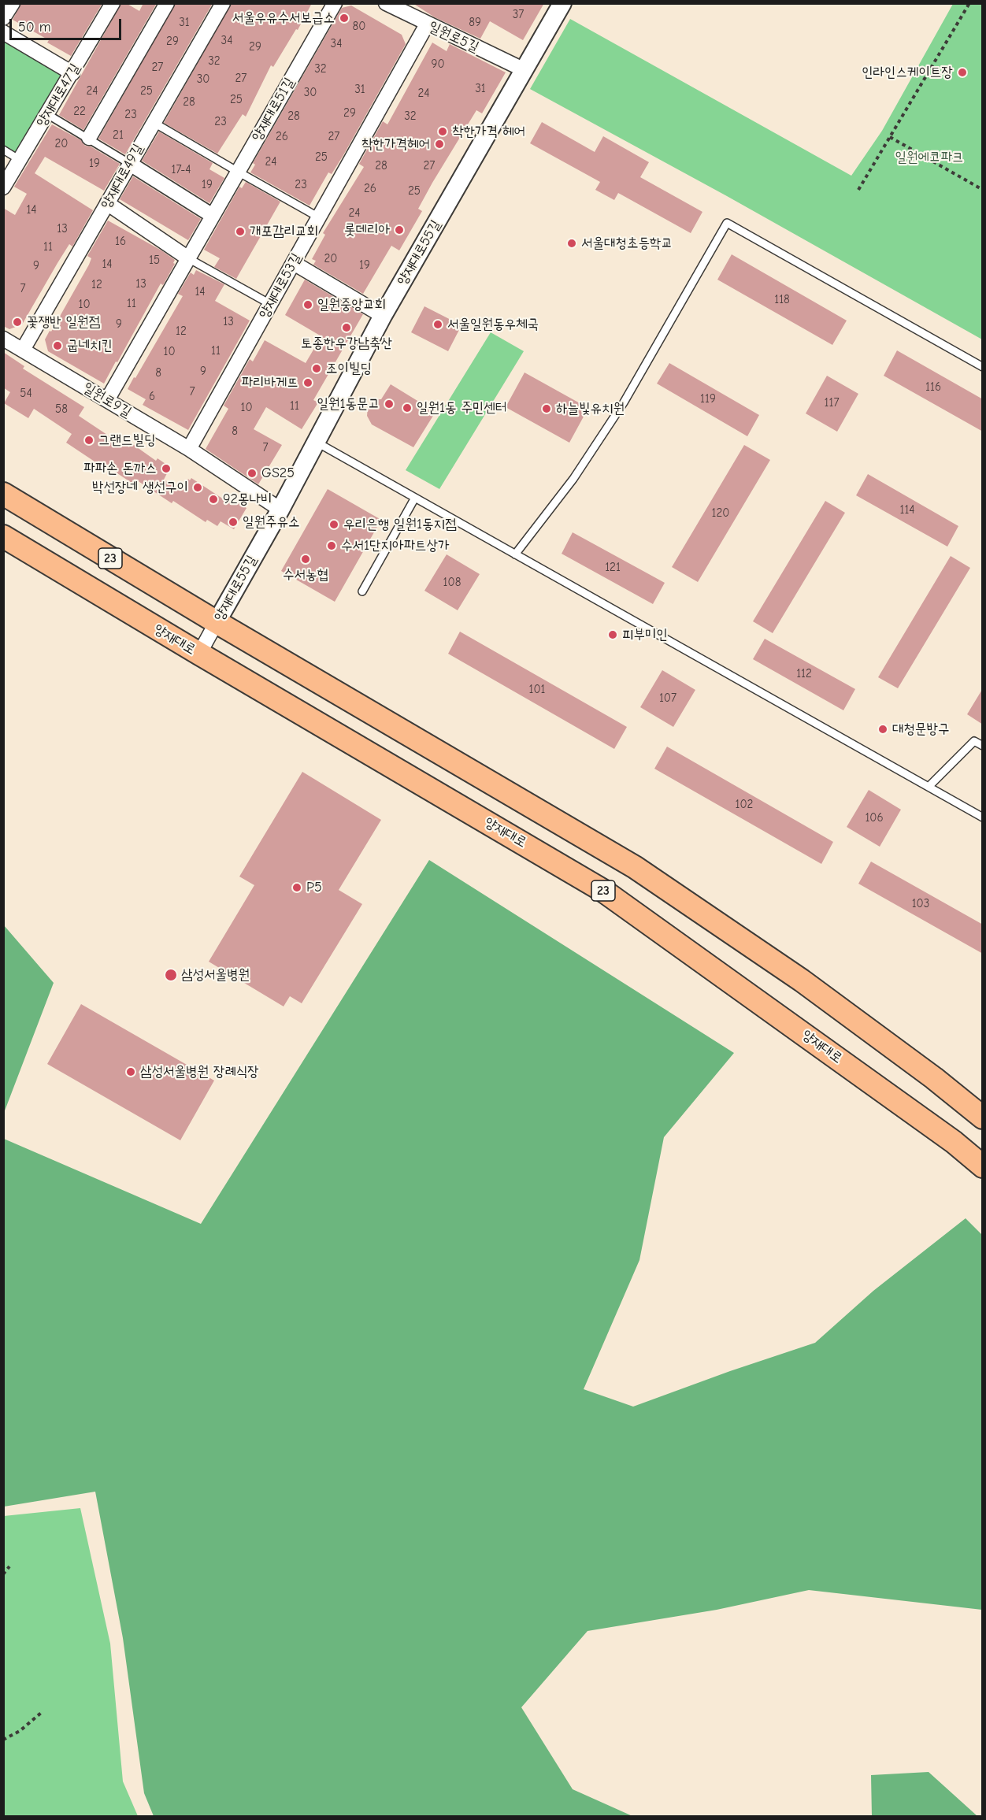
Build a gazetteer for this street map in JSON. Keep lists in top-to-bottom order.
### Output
{
  "streets": {
    "main road": ["23", "양재대로"],
    "street": [
      "일원로5길",
      "양재대로47길",
      "양재대로51길",
      "양재대로49길",
      "양재대로55길",
      "양재대로53길",
      "일원로9길"
    ]
  },
  "crossings": [
    ["일원로5길", "양재대로55길"],
    ["일원로5길", "양재대로53길"],
    ["양재대로51길", "일원로9길"],
    ["양재대로49길", "일원로9길"],
    ["양재대로55길", "일원로9길"],
    ["양재대로55길", "23"],
    ["양재대로55길", "양재대로"],
    ["양재대로53길", "일원로9길"]
  ],
  "parks": ["일원에코파크"],
  "places": [
    "서울우유수서보급소",
    "인라인스케이트장",
    "착한가격 헤어",
    "착한가격헤어",
    "롯데리아",
    "개포감리교회",
    "서울대청초등학교",
    "일원중앙교회",
    "꽃쟁반 일원점",
    "서울일원동우체국",
    "토종한우강남축산",
    "굽네치킨",
    "조이빌딩",
    "파리바게뜨",
    "일원1동문고",
    "일원1동 주민센터",
    "하늘빛유치원",
    "그랜드빌딩",
    "파파손 돈까스",
    "GS25",
    "박선장네 생선구이",
    "92몽나비",
    "일원주유소",
    "우리은행 일원1동지점",
    "수서1단지아파트상가",
    "수서농협",
    "피부미인",
    "대청문방구",
    "P5",
    "삼성서울병원",
    "삼성서울병원 장례식장"
  ],
  "house_numbers": [
    "37",
    "31",
    "89",
    "80",
    "34",
    "29",
    "34",
    "29",
    "32",
    "90",
    "27",
    "32",
    "27",
    "30",
    "31",
    "31",
    "24",
    "25",
    "30",
    "24",
    "25",
    "28",
    "22",
    "29",
    "23",
    "28",
    "32",
    "23",
    "21",
    "26",
    "27",
    "20",
    "25",
    "24",
    "19",
    "28",
    "27",
    "17-4",
    "19",
    "23",
    "26",
    "25",
    "14",
    "24",
    "13",
    "16",
    "11",
    "20",
    "15",
    "14",
    "19",
    "9",
    "13",
    "12",
    "7",
    "14",
    "118",
    "11",
    "10",
    "13",
    "9",
    "12",
    "11",
    "10",
    "9",
    "8",
    "116",
    "7",
    "54",
    "6",
    "119",
    "117",
    "11",
    "10",
    "58",
    "8",
    "7",
    "114",
    "120",
    "121",
    "108",
    "112",
    "101",
    "107",
    "102",
    "106",
    "103"
  ],
  "scale_bar": "50 m"
}
